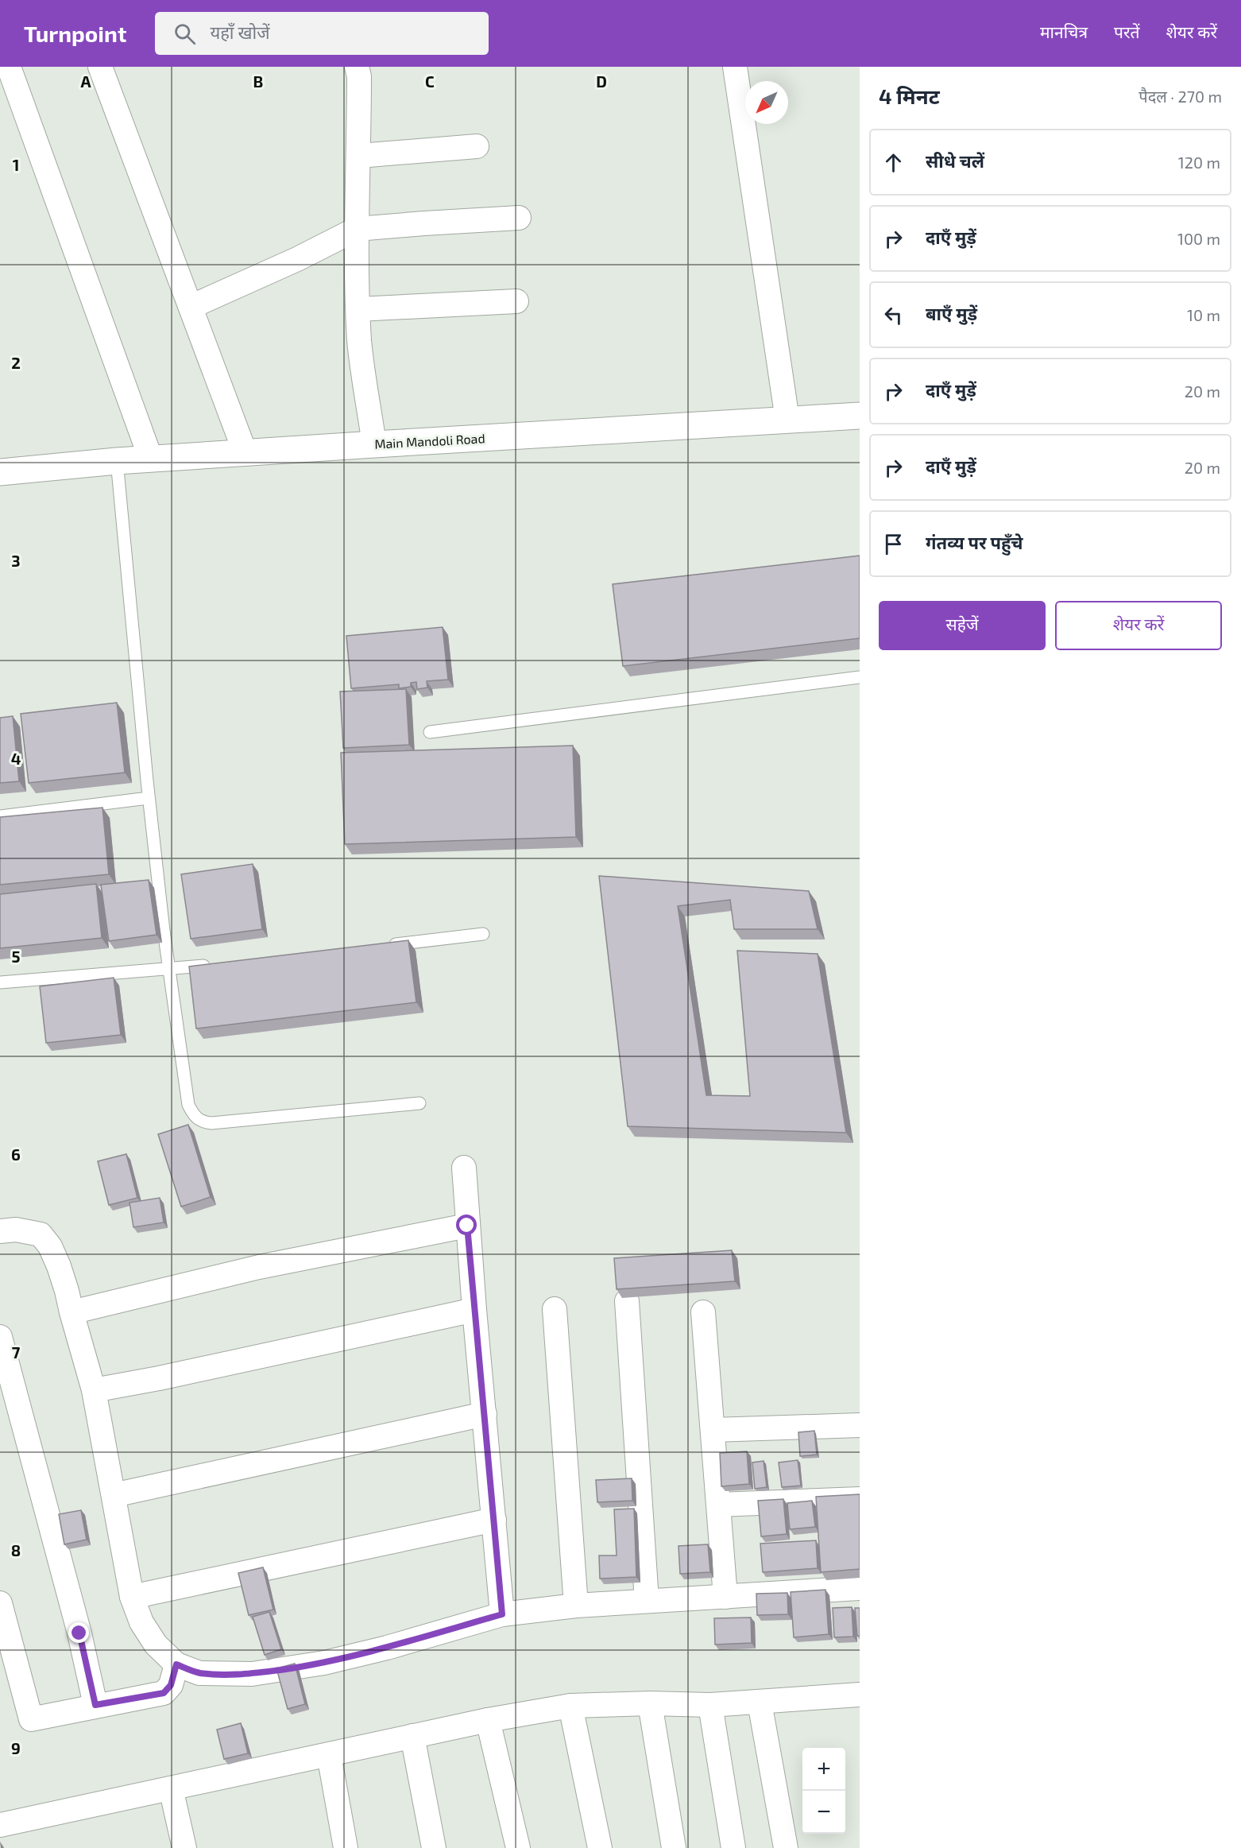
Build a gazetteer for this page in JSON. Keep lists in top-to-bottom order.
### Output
{
  "streets": {
    "street": ["Main Mandoli Road"]
  },
  "north": "bottom left",
  "page": {
    "header": "Turnpoint",
    "search": "यहाँ खोजें",
    "nav": ["मानचित्र", "परतें", "शेयर करें"],
    "heading": ["4 मिनट", "पैदल · 270 m"],
    "list": [
      ["सीधे चलें", "120 m"],
      ["दाएँ मुड़ें", "100 m"],
      ["बाएँ मुड़ें", "10 m"],
      ["दाएँ मुड़ें", "20 m"],
      ["दाएँ मुड़ें", "20 m"],
      "गंतव्य पर पहुँचे"
    ],
    "buttons": ["सहेजें", "शेयर करें"],
    "map_buttons": ["+", "−"]
  },
  "grid": {
    "columns": [
      "A",
      "B",
      "C",
      "D"
    ],
    "rows": [
      "1",
      "2",
      "3",
      "4",
      "5",
      "6",
      "7",
      "8",
      "9"
    ]
  }
}
